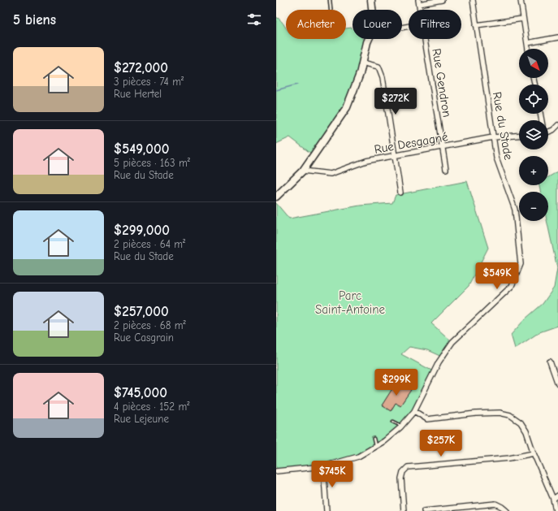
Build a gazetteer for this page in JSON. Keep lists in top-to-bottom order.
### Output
{
  "streets": {
    "street": ["Rue Gendron", "Rue du Stade", "Rue Desgagné"]
  },
  "crossings": [
    ["Rue Gendron", "Rue Desgagné"],
    ["Rue du Stade", "Rue Desgagné"]
  ],
  "parks": ["Parc Saint-Antoine"],
  "north": "bottom right",
  "page": {
    "heading": "5 biens",
    "chip": ["Acheter", "Louer", "Filtres"],
    "list": [
      {
        "name": "$272,000",
        "note": "3 pièces · 74 m² · Rue Hertel"
      },
      {
        "name": "$549,000",
        "note": "5 pièces · 163 m² · Rue du Stade"
      },
      {
        "name": "$299,000",
        "note": "2 pièces · 64 m² · Rue du Stade"
      },
      {
        "name": "$257,000",
        "note": "2 pièces · 68 m² · Rue Casgrain"
      },
      {
        "name": "$745,000",
        "note": "4 pièces · 152 m² · Rue Lejeune"
      }
    ],
    "map_buttons": ["+", "−"],
    "price": [
      "$272K",
      "$549K",
      "$299K",
      "$257K",
      "$745K"
    ]
  }
}
